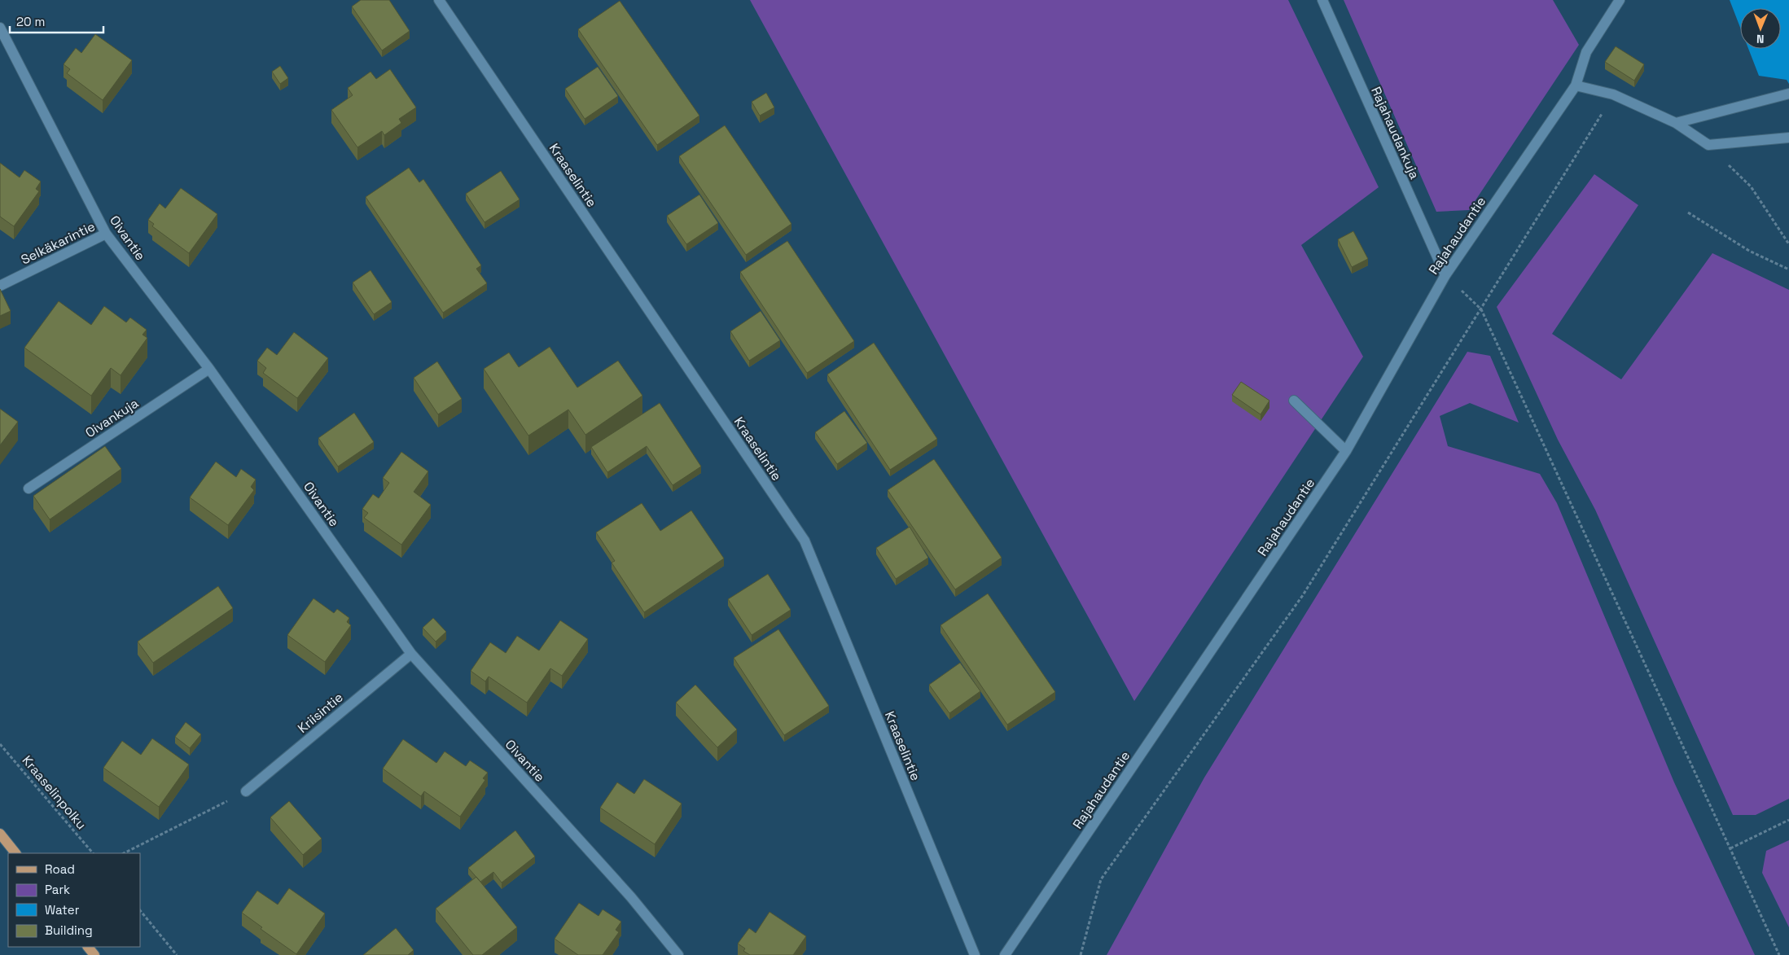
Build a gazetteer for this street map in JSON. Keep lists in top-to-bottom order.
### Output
{
  "streets": {
    "street": [
      "Rajahaudankuja",
      "Kraaselintie",
      "Rajahaudantie",
      "Oivantie",
      "Selkäkarintie",
      "Oivankuja",
      "Kriisintie"
    ],
    "path": ["Kraaselinpolku"]
  },
  "crossings": [
    ["Rajahaudankuja", "Rajahaudantie"],
    ["Oivantie", "Selkäkarintie"],
    ["Oivantie", "Oivankuja"],
    ["Oivantie", "Kriisintie"]
  ],
  "legend": [
    "Road",
    "Park",
    "Water",
    "Building"
  ],
  "scale_bar": "20 m",
  "north": "bottom"
}
